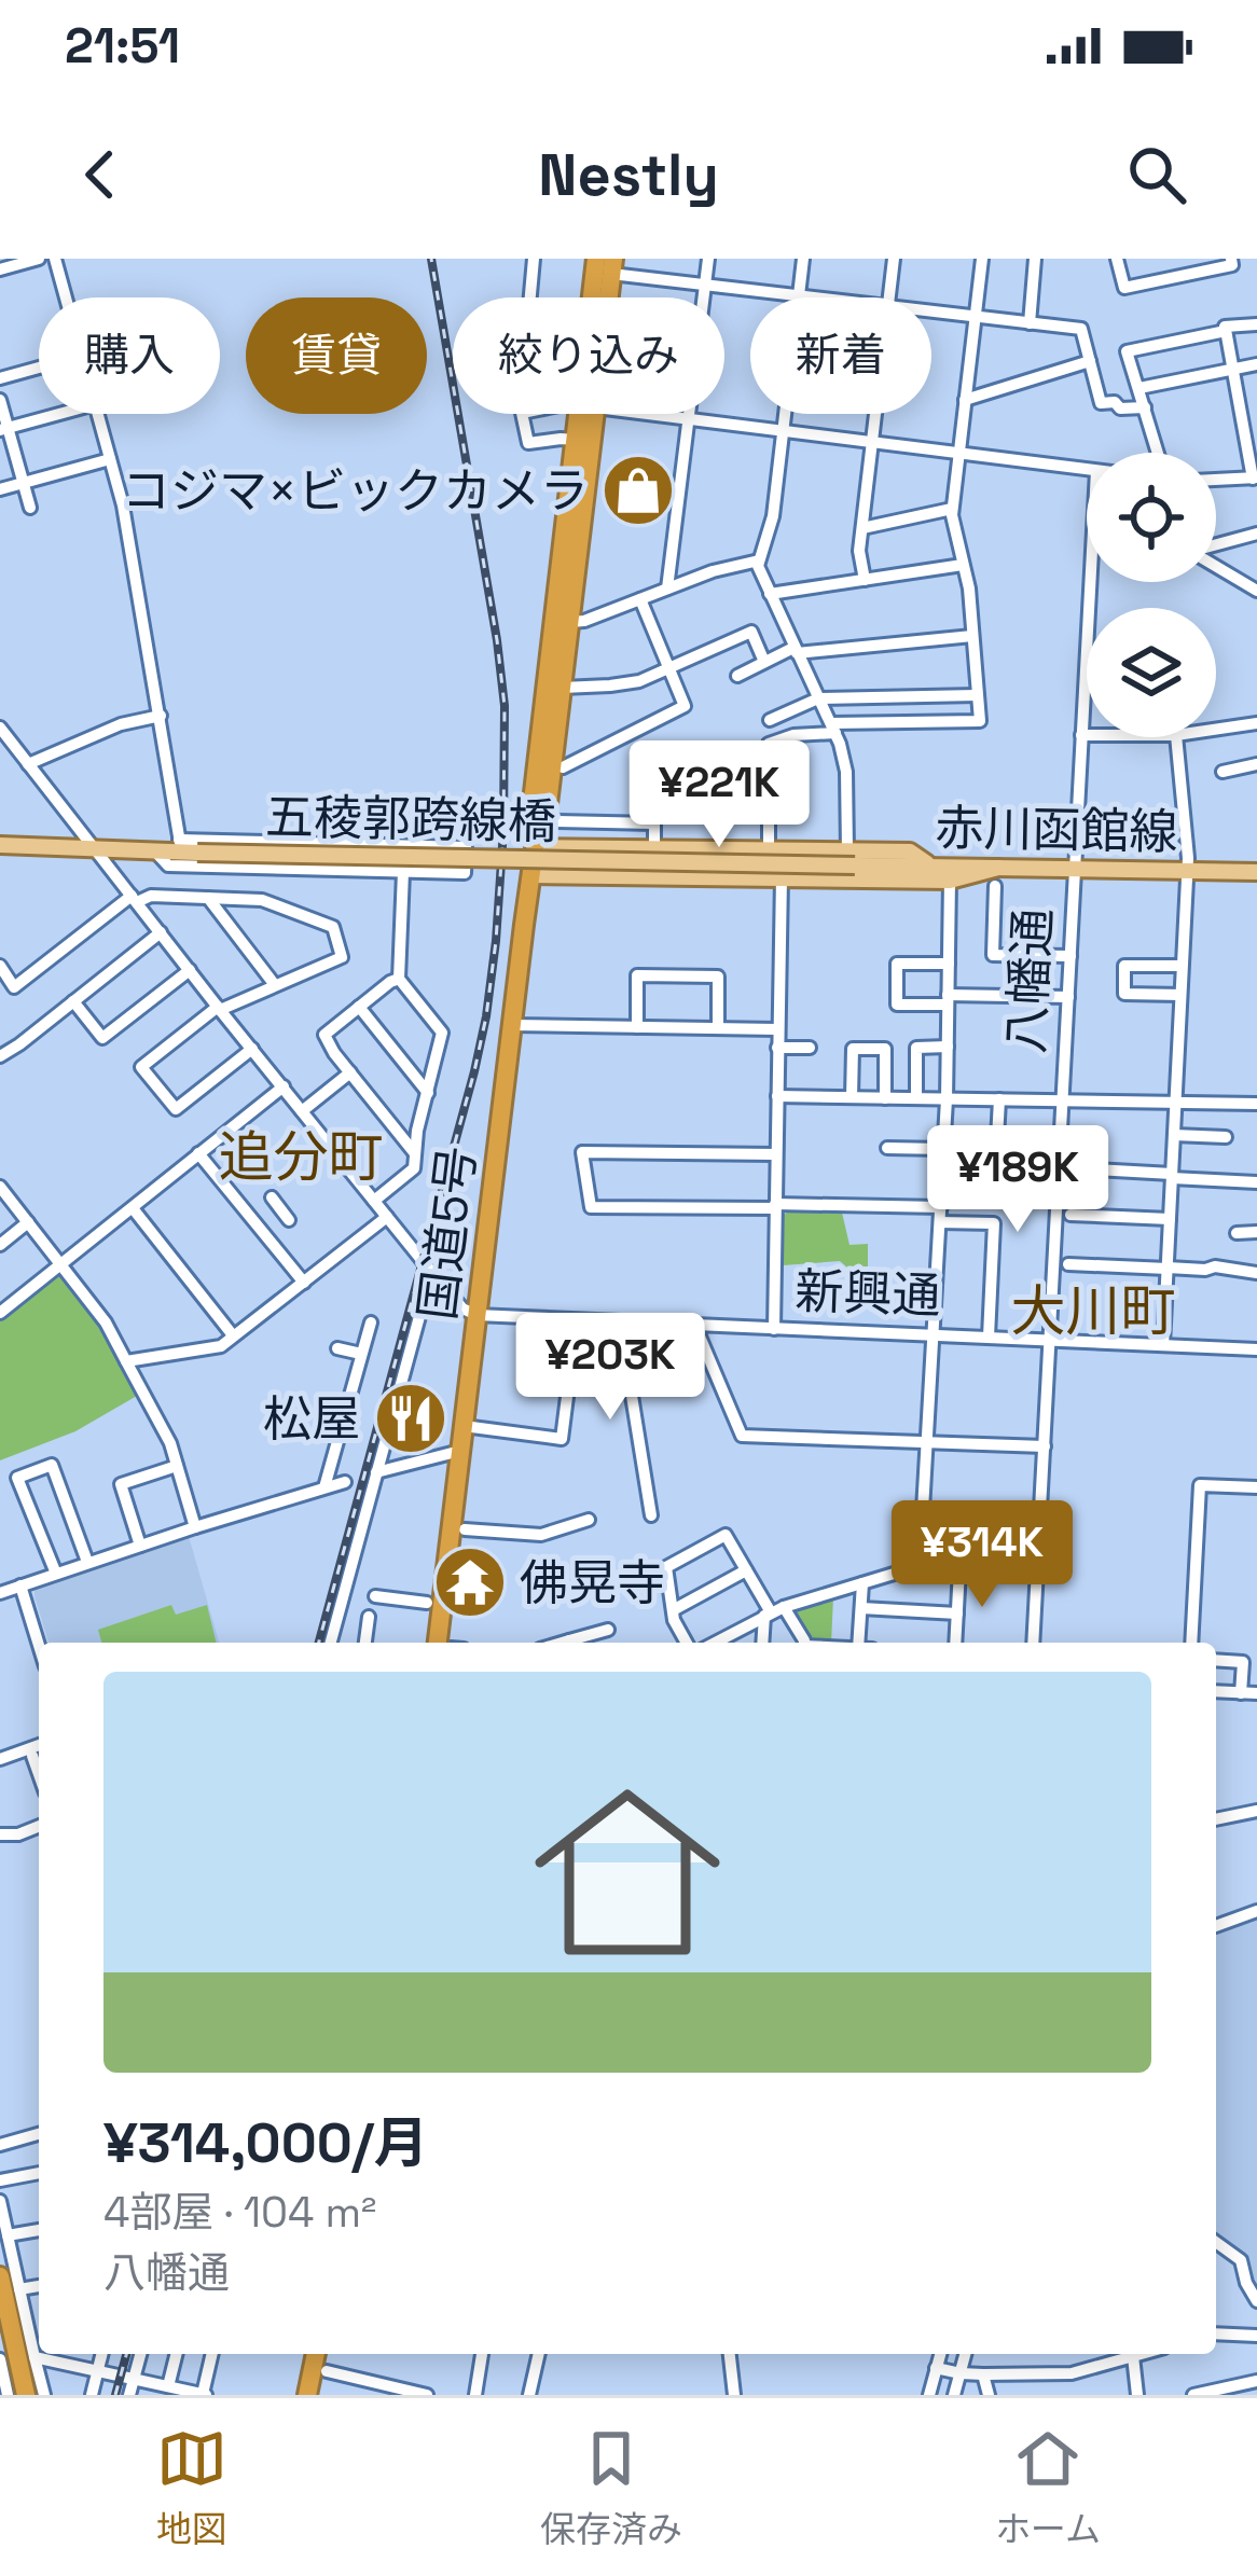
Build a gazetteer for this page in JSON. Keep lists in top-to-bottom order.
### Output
{
  "streets": {
    "highway": ["国道5号"],
    "main road": ["五稜郭跨線橋", "赤川函館線"],
    "street": ["八幡通", "新興通"]
  },
  "crossings": [
    ["五稜郭跨線橋", "赤川函館線"],
    ["赤川函館線", "八幡通"],
    ["八幡通", "新興通"],
    ["国道5号", "新興通"]
  ],
  "districts": ["追分町", "大川町"],
  "places": {
    "shop": ["コジマ×ビックカメラ"],
    "restaurant": ["松屋"],
    "temple": ["佛晃寺"]
  },
  "page": {
    "status": "21:51",
    "header": "Nestly",
    "chip": [
      "購入",
      "賃貸",
      "絞り込み",
      "新着"
    ],
    "price": [
      "¥221K",
      "¥189K",
      "¥203K",
      "¥314K"
    ],
    "list": [
      {
        "name": "¥314,000/月",
        "note": "4部屋 · 104 m² · 八幡通"
      }
    ],
    "tabs": ["地図", "保存済み", "ホーム"]
  }
}
